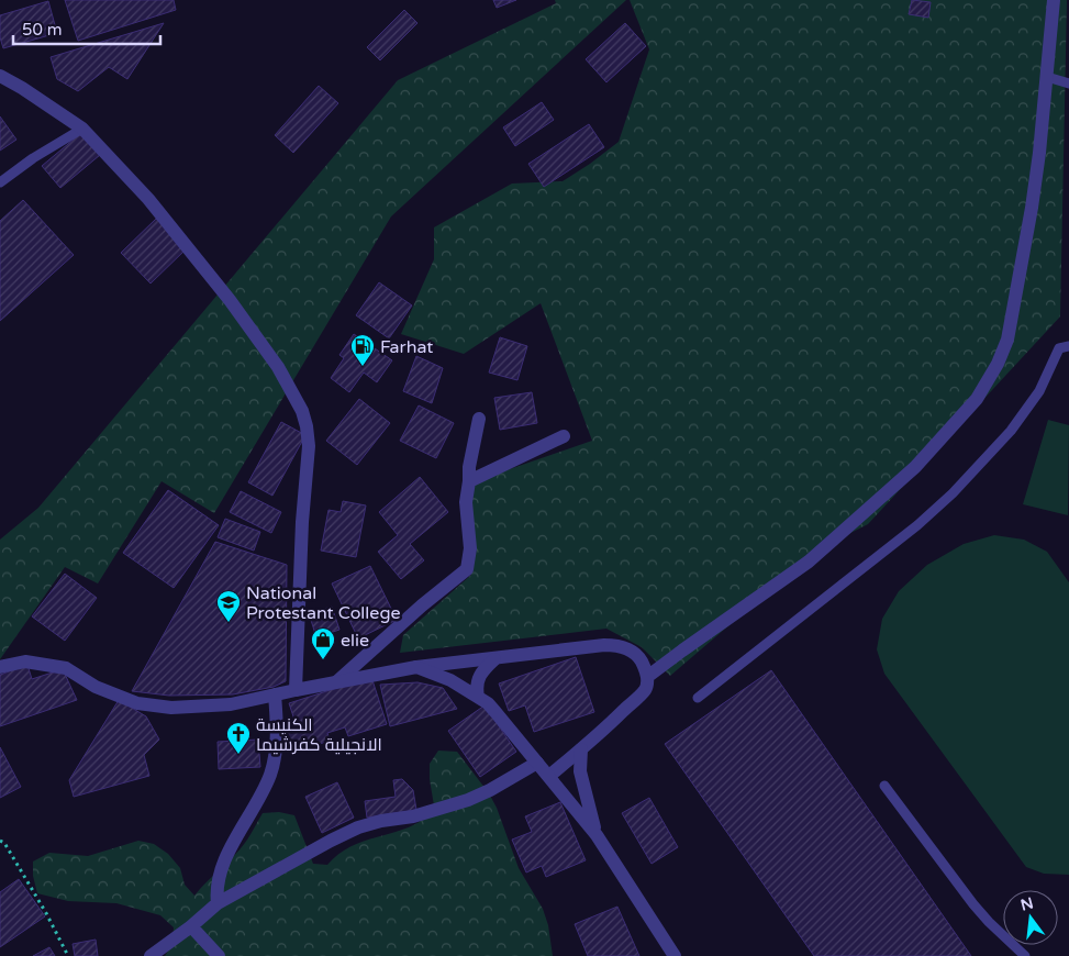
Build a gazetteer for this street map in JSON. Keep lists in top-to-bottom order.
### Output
{
  "places": {
    "fuel station": ["Farhat"],
    "school or university": ["National Protestant College"],
    "shop": ["elie"],
    "church": ["الكنيسة الانجيلية كفرشيما"]
  },
  "scale_bar": "50 m",
  "north": "top"
}
